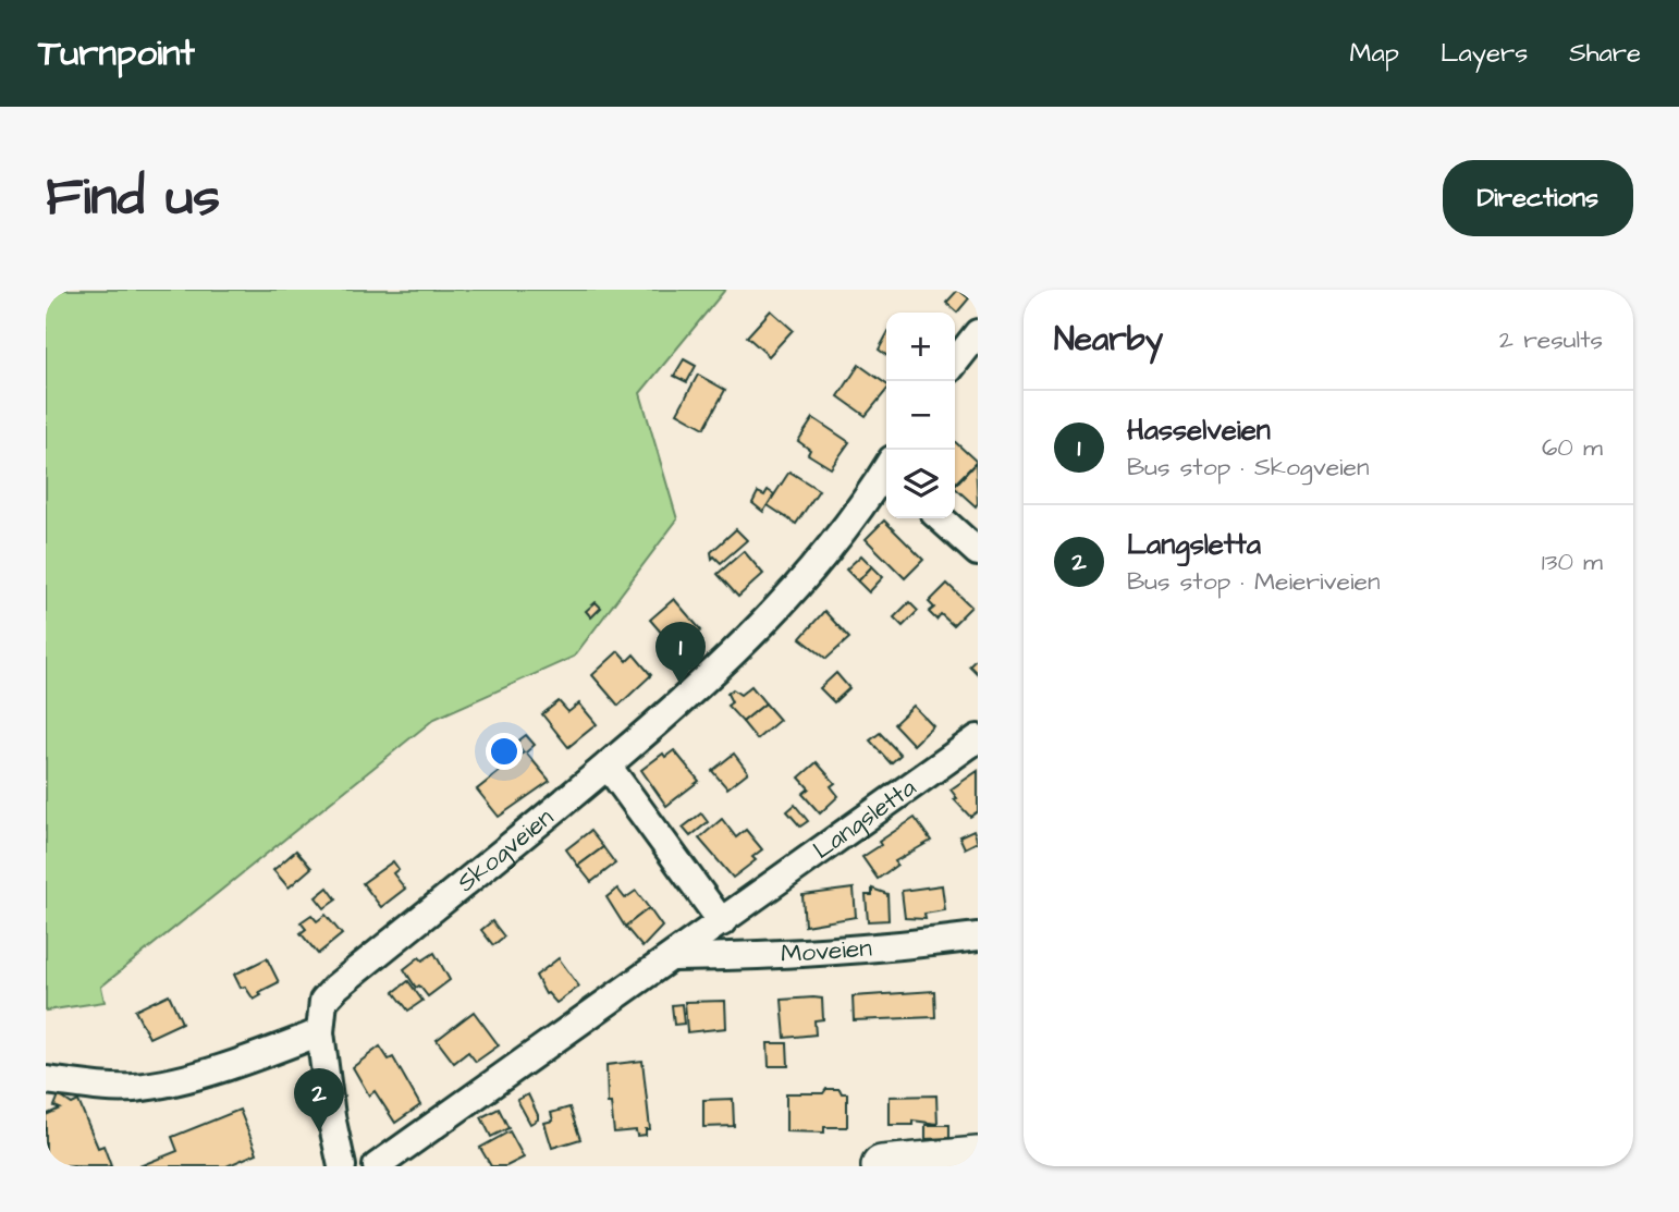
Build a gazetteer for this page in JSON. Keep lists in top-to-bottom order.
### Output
{
  "streets": {
    "street": ["Langsletta", "Skogveien", "Moveien"]
  },
  "crossings": [
    ["Langsletta", "Moveien"]
  ],
  "page": {
    "header": "Turnpoint",
    "nav": ["Map", "Layers", "Share"],
    "buttons": "Directions",
    "title": "Find us",
    "heading": ["Nearby", "2 results"],
    "map_buttons": ["+", "−"],
    "list": [
      {
        "mark": "1",
        "name": "Hasselveien",
        "note": "Bus stop · Skogveien",
        "value": "60 m"
      },
      {
        "mark": "2",
        "name": "Langsletta",
        "note": "Bus stop · Meieriveien",
        "value": "130 m"
      }
    ],
    "pins": ["1", "2"]
  }
}
